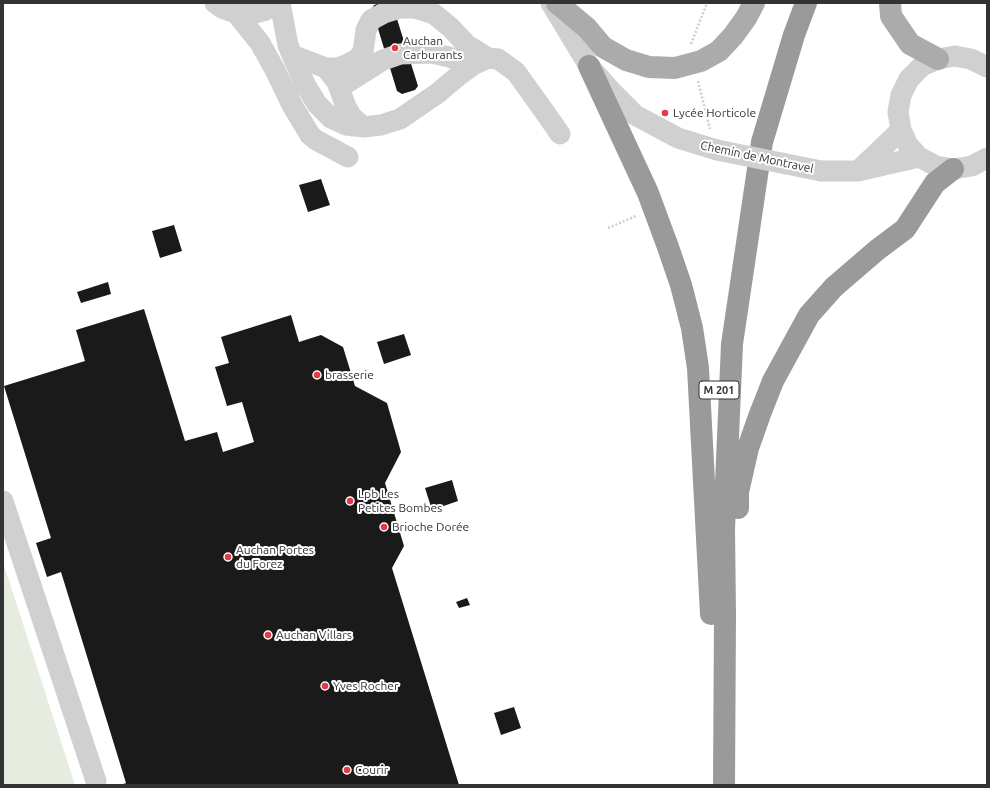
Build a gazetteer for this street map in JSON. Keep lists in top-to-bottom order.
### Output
{
  "streets": {
    "highway": ["M 201"],
    "street": ["Chemin de Montravel"]
  },
  "places": [
    "Auchan Carburants",
    "Lycée Horticole",
    "brasserie",
    "Lpb Les Petites Bombes",
    "Brioche Dorée",
    "Auchan Portes du Forez",
    "Auchan Villars",
    "Yves Rocher",
    "Courir"
  ]
}
